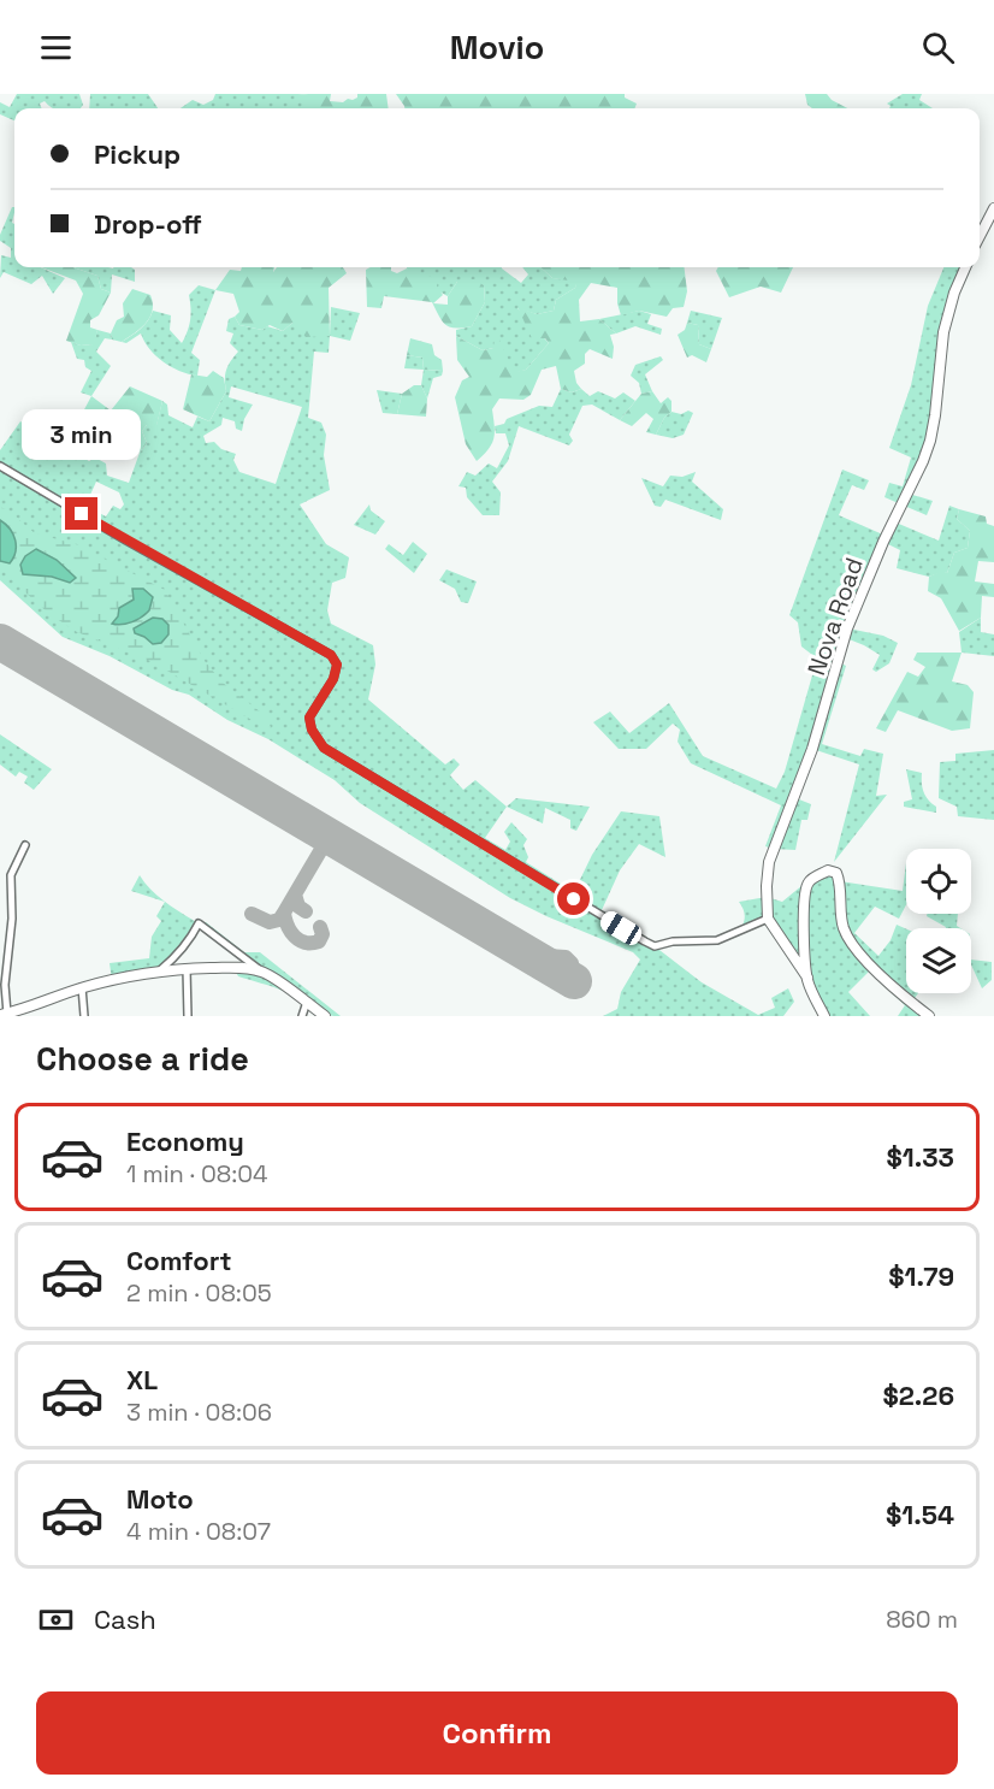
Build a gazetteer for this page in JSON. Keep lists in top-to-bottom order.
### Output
{
  "streets": {
    "street": ["Nova Road"]
  },
  "page": {
    "header": "Movio",
    "banner": ["Pickup", "Drop-off"],
    "bubble": "3 min",
    "heading": "Choose a ride",
    "list": [
      {
        "name": "Economy",
        "note": "1 min · 08:04",
        "value": "$1.33"
      },
      {
        "name": "Comfort",
        "note": "2 min · 08:05",
        "value": "$1.79"
      },
      {
        "name": "XL",
        "note": "3 min · 08:06",
        "value": "$2.26"
      },
      {
        "name": "Moto",
        "note": "4 min · 08:07",
        "value": "$1.54"
      }
    ],
    "pay": ["Cash", "860 m"],
    "buttons": "Confirm"
  }
}
